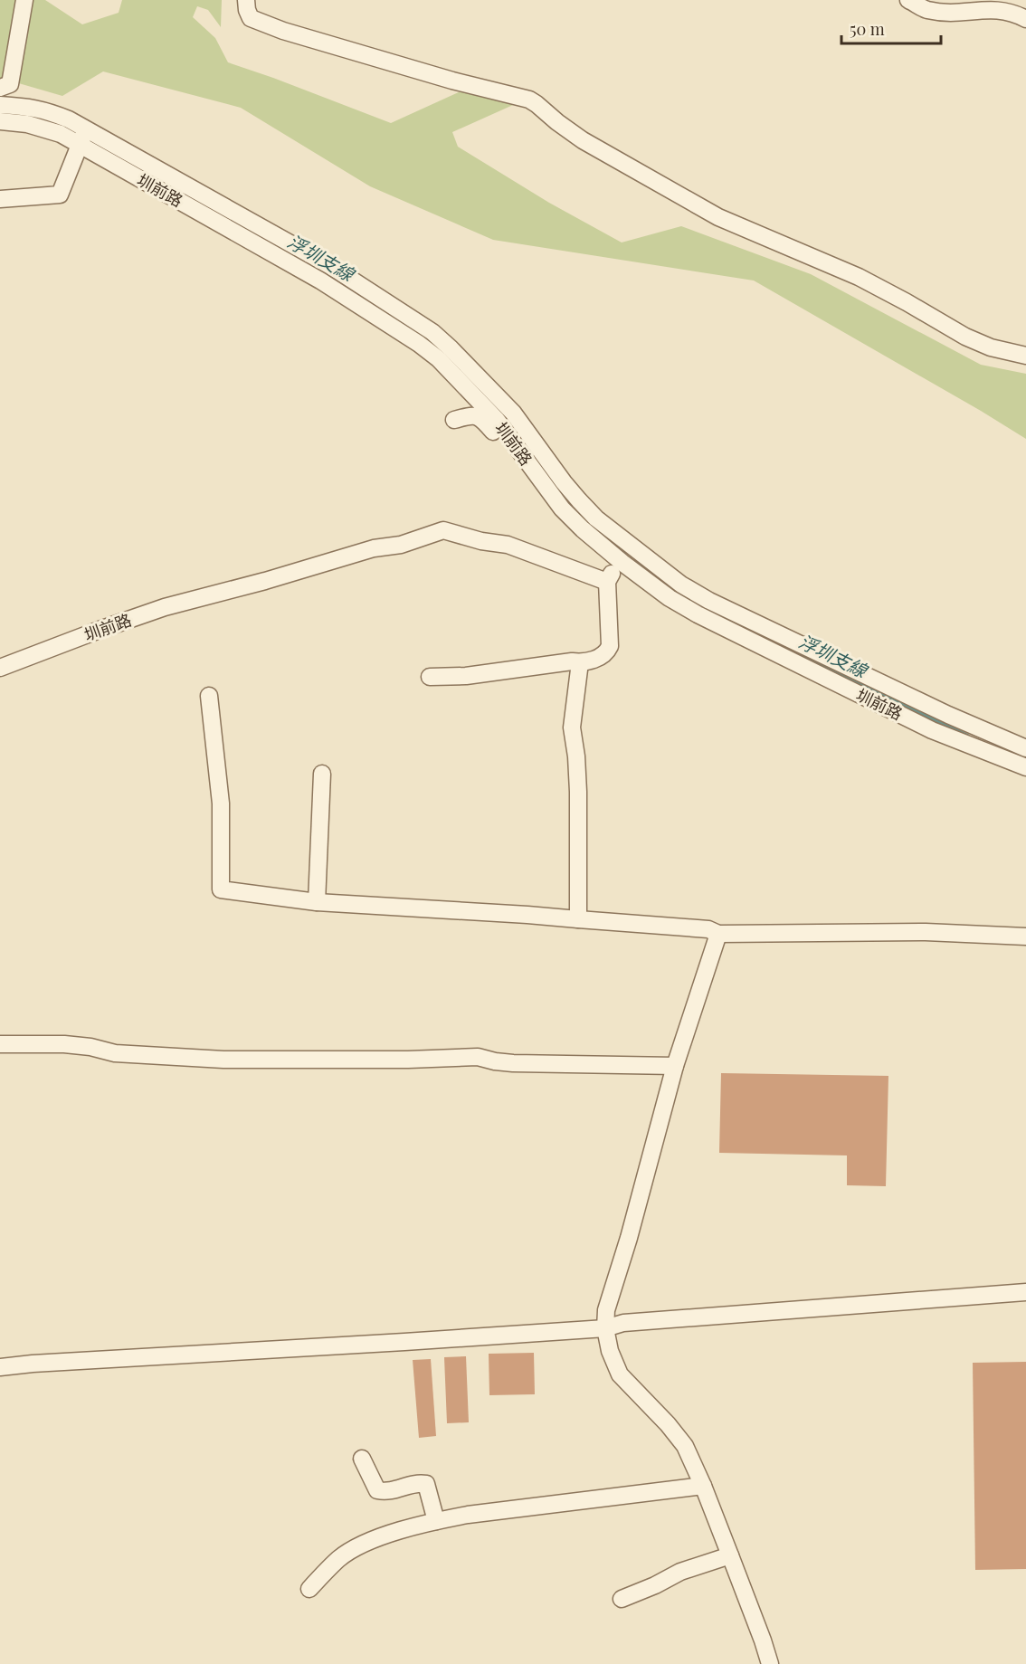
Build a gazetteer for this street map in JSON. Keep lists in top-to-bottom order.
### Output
{
  "streets": {
    "street": ["圳前路"]
  },
  "water": ["浮圳支線"],
  "scale_bar": "50 m"
}
